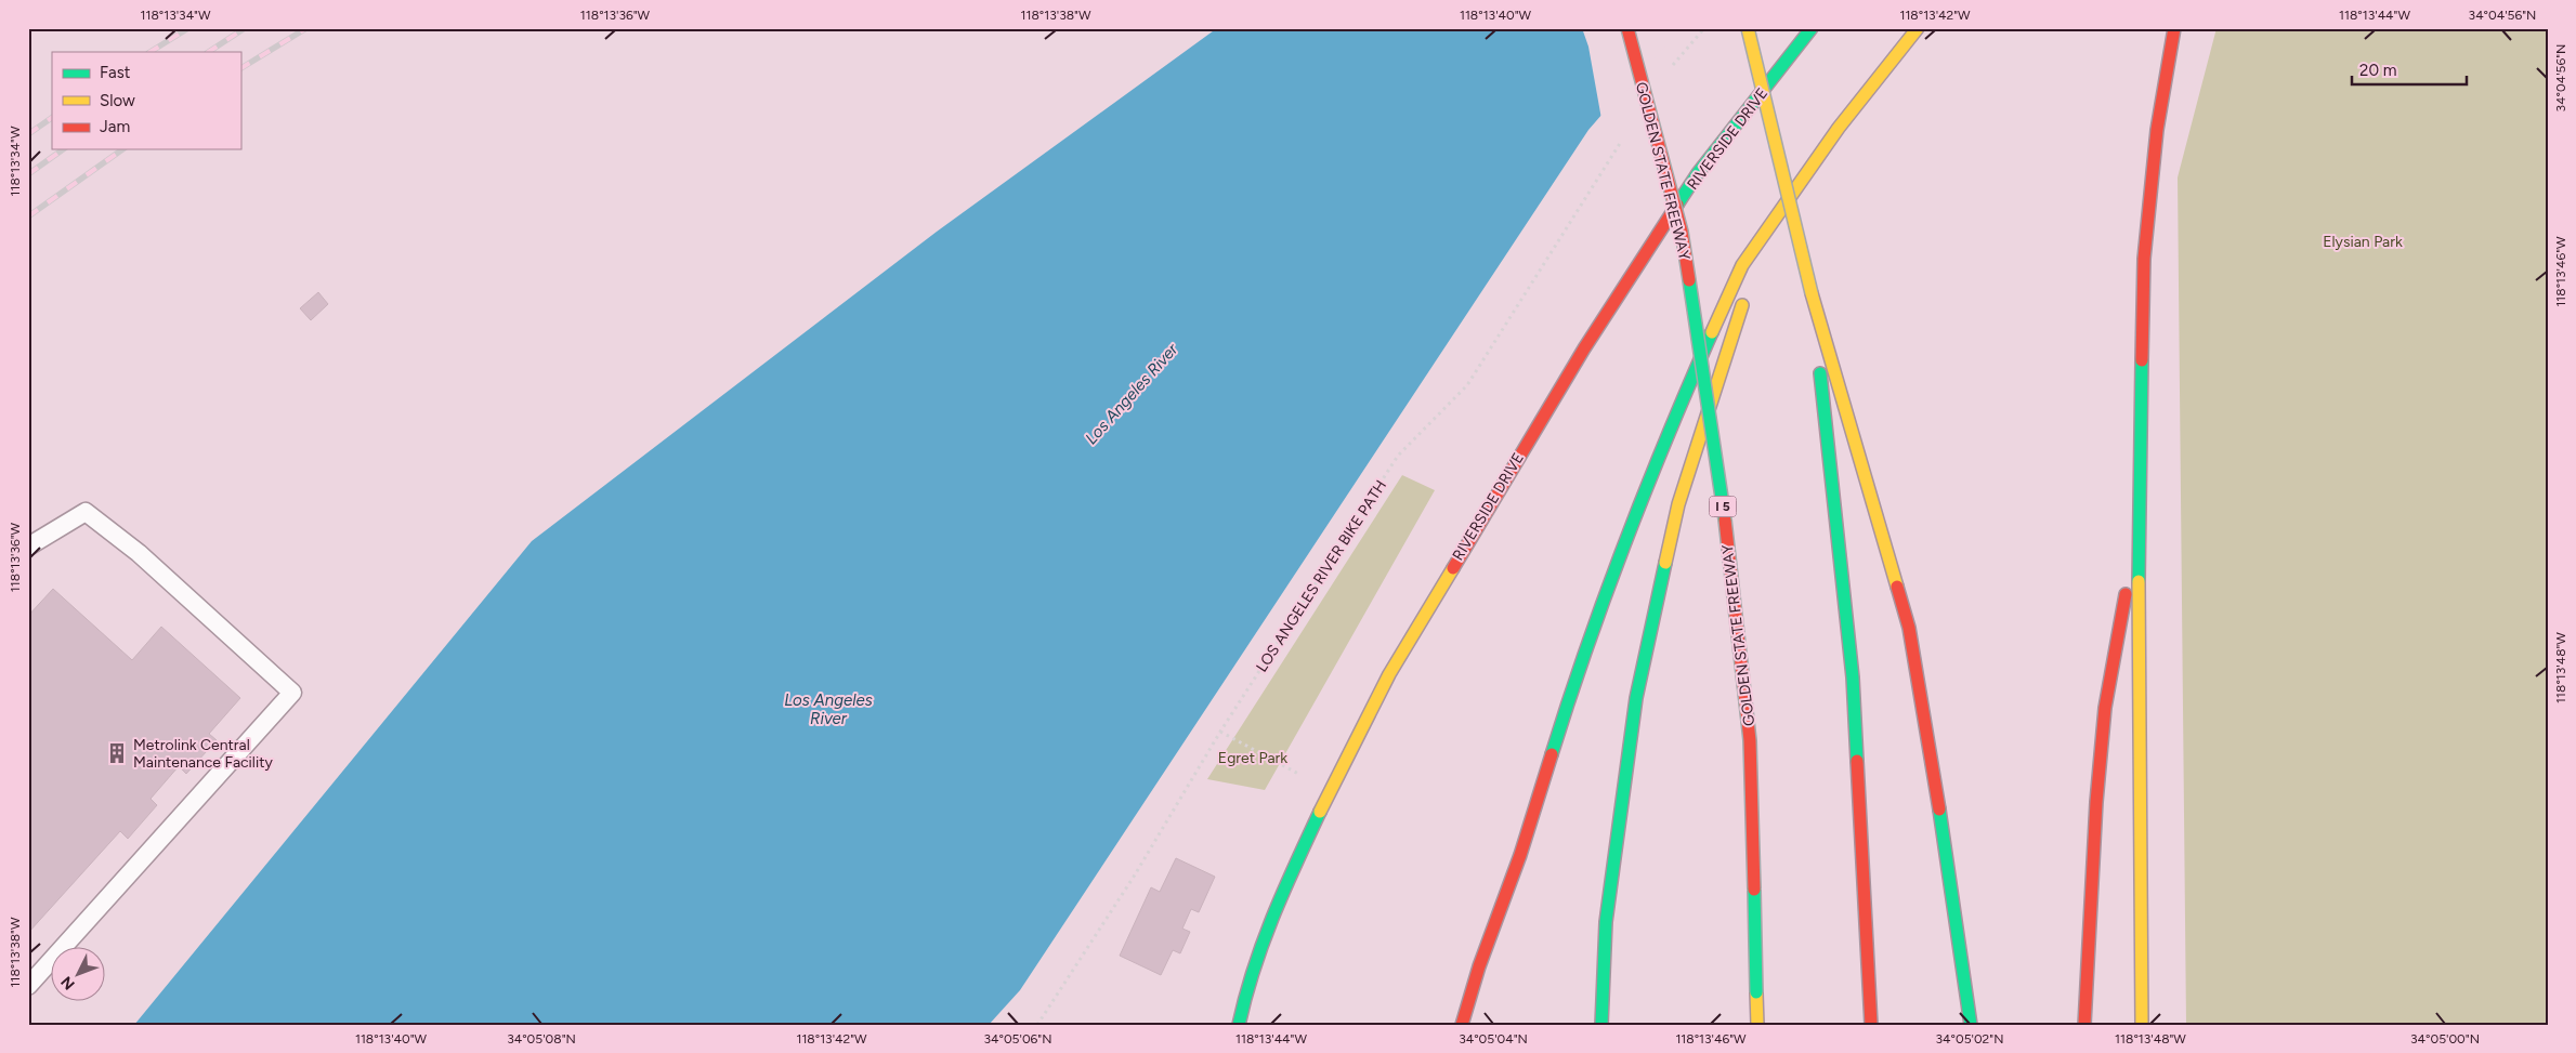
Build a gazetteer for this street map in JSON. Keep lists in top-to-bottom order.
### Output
{
  "streets": {
    "main road": ["RIVERSIDE DRIVE", "GOLDEN STATE FREEWAY", "I 5"],
    "path": ["LOS ANGELES RIVER BIKE PATH"]
  },
  "water": ["Los Angeles River"],
  "parks": ["Elysian Park", "Egret Park"],
  "places": {
    "building": ["Metrolink Central Maintenance Facility"]
  },
  "legend": ["Fast", "Slow", "Jam"],
  "scale_bar": "20 m",
  "north": "bottom left",
  "coordinates": [
    "118°13'34\"W",
    "118°13'36\"W",
    "118°13'38\"W",
    "118°13'40\"W",
    "118°13'42\"W",
    "118°13'44\"W",
    "34°04'56\"N",
    "118°13'46\"W",
    "118°13'48\"W",
    "34°05'08\"N",
    "34°05'06\"N",
    "34°05'04\"N",
    "34°05'02\"N",
    "34°05'00\"N"
  ]
}
